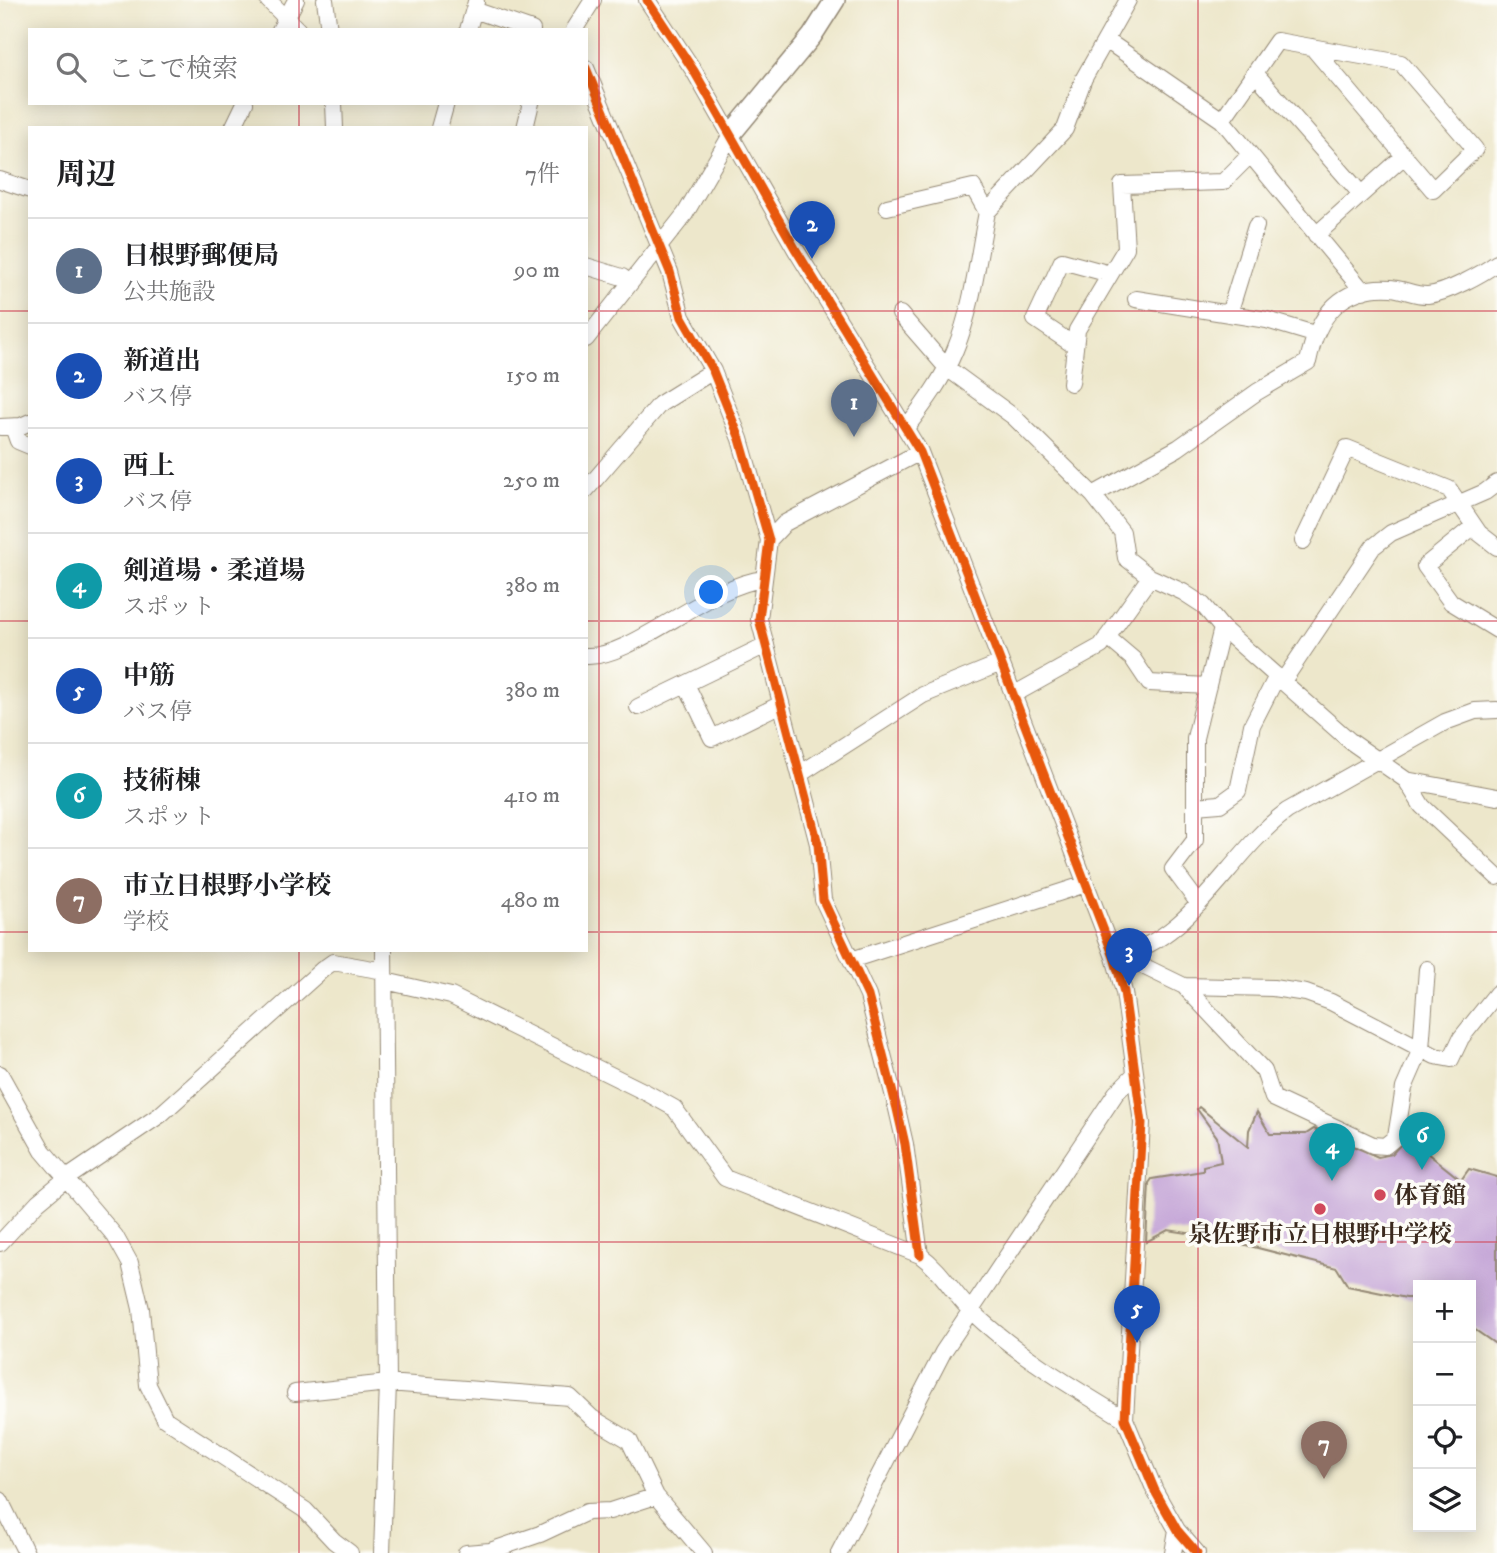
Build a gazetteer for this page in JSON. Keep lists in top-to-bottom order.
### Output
{
  "places": ["体育館", "泉佐野市立日根野中学校"],
  "page": {
    "search": "ここで検索",
    "heading": ["周辺", "7件"],
    "pins": [
      "2",
      "1",
      "3",
      "6",
      "4",
      "5",
      "7"
    ],
    "list": [
      {
        "mark": "1",
        "name": "日根野郵便局",
        "note": "公共施設",
        "value": "90 m"
      },
      {
        "mark": "2",
        "name": "新道出",
        "note": "バス停",
        "value": "150 m"
      },
      {
        "mark": "3",
        "name": "西上",
        "note": "バス停",
        "value": "250 m"
      },
      {
        "mark": "4",
        "name": "剣道場・柔道場",
        "note": "スポット",
        "value": "380 m"
      },
      {
        "mark": "5",
        "name": "中筋",
        "note": "バス停",
        "value": "380 m"
      },
      {
        "mark": "6",
        "name": "技術棟",
        "note": "スポット",
        "value": "410 m"
      },
      {
        "mark": "7",
        "name": "市立日根野小学校",
        "note": "学校",
        "value": "480 m"
      }
    ],
    "map_buttons": ["+", "−"]
  }
}
